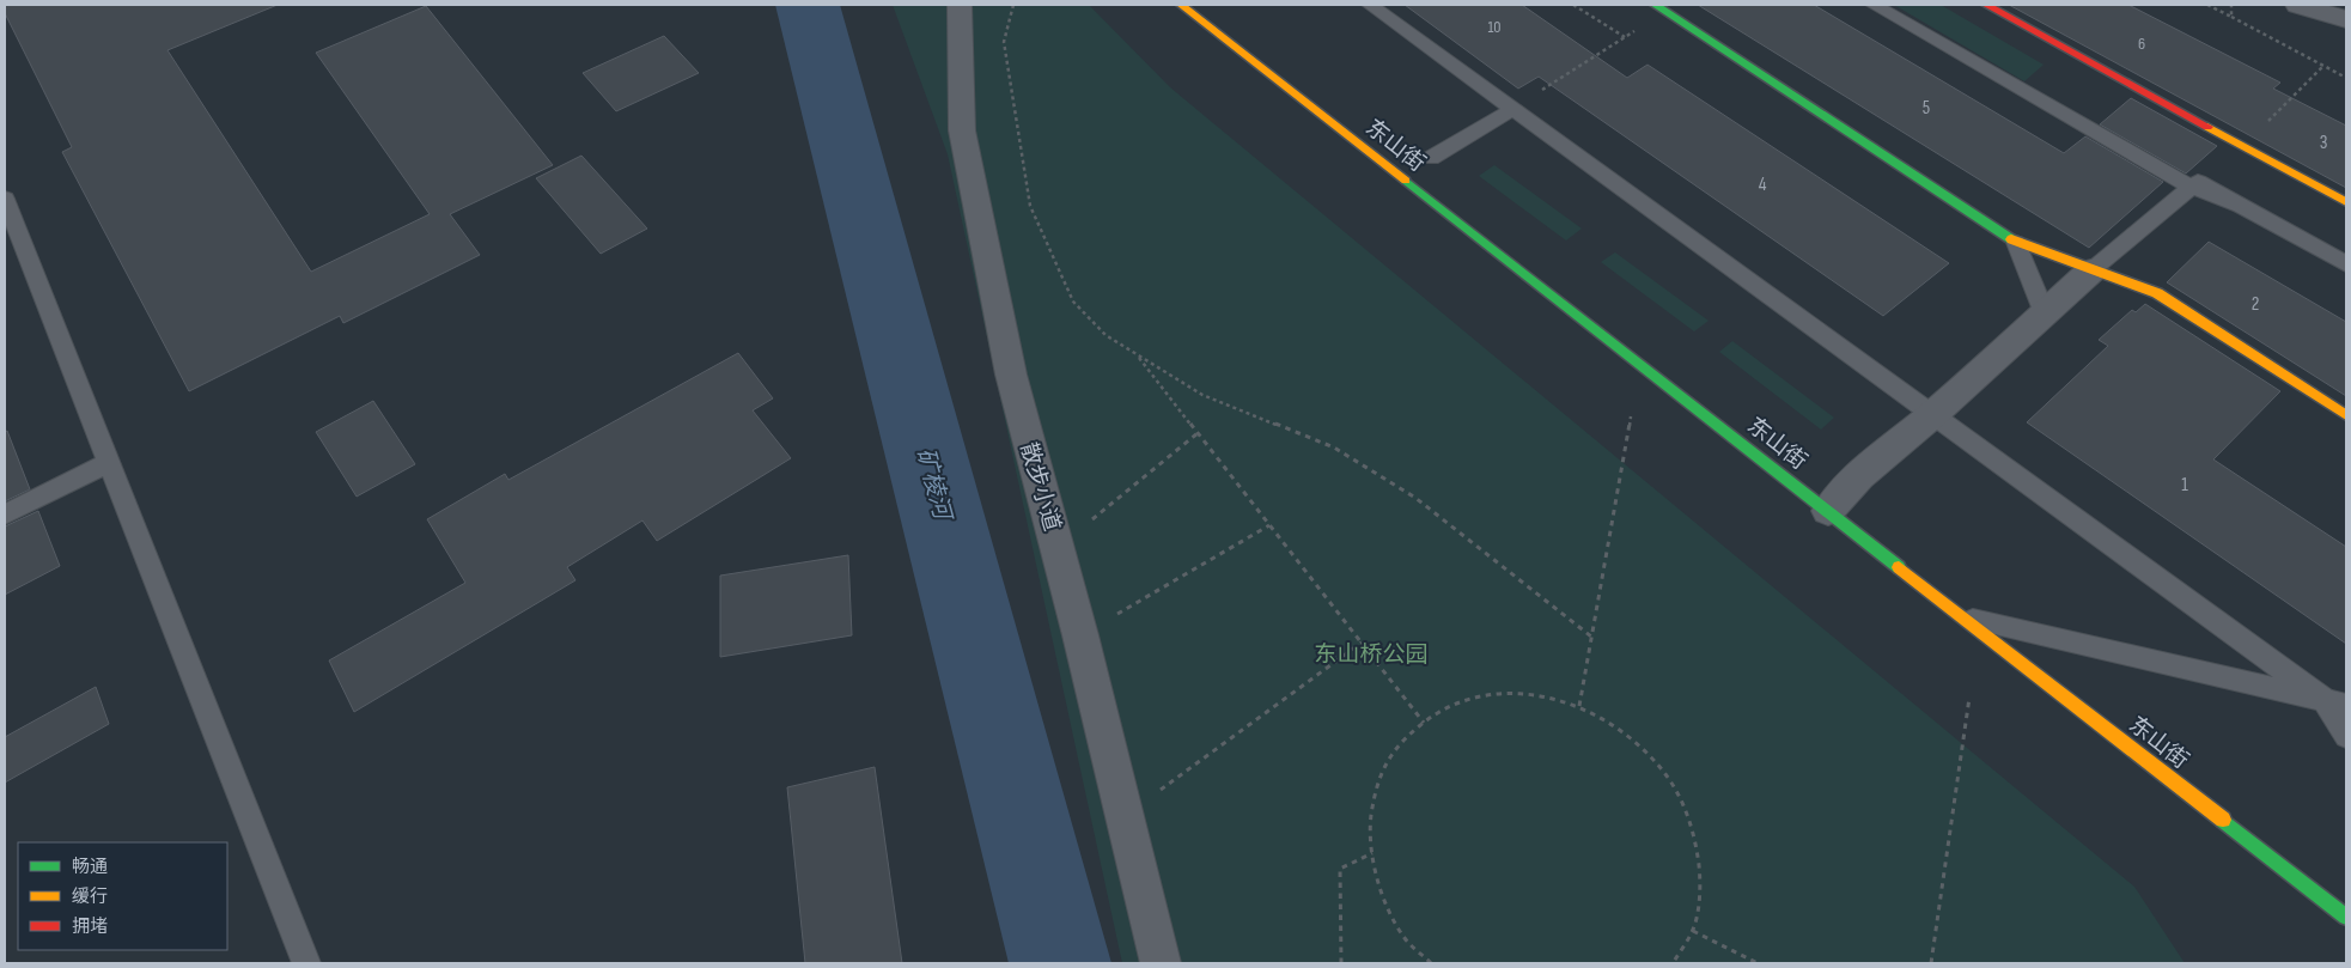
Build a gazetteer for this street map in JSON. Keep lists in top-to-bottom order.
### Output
{
  "streets": {
    "main road": ["东山街"],
    "street": ["散步小道"]
  },
  "water": ["矿棱河"],
  "parks": ["东山桥公园"],
  "house_numbers": [
    "10",
    "6",
    "5",
    "3",
    "4",
    "2",
    "1"
  ],
  "legend": ["畅通", "缓行", "拥堵"]
}
